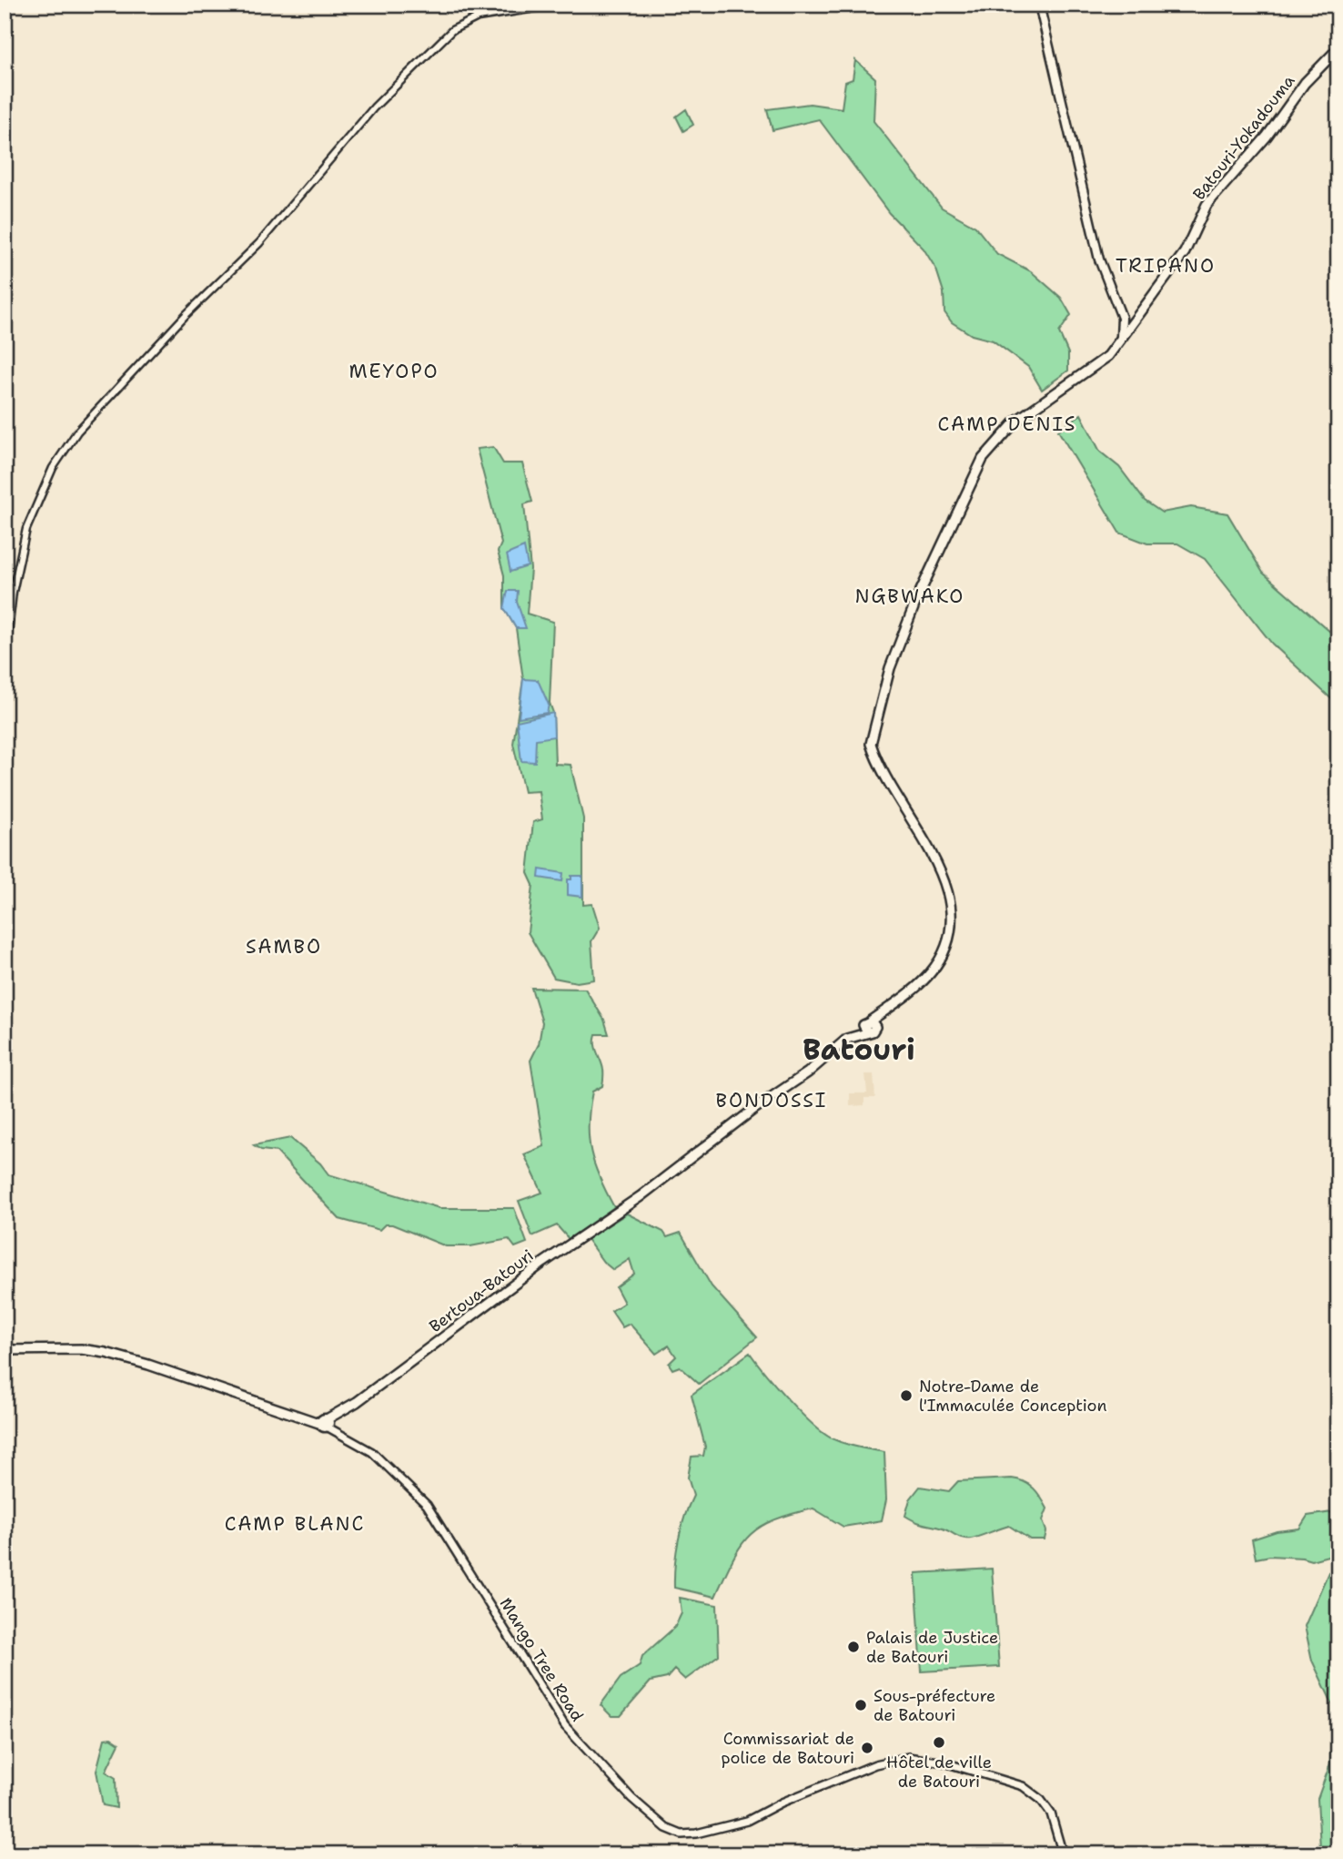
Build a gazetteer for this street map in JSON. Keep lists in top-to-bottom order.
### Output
{
  "streets": {
    "highway": ["Batouri-Yokadouma", "Bertoua-Batouri"],
    "main road": ["Mango Tree Road"]
  },
  "crossings": [
    ["Batouri-Yokadouma", "Bertoua-Batouri"],
    ["Bertoua-Batouri", "Mango Tree Road"]
  ],
  "districts": [
    "TRIPANO",
    "MEYOPO",
    "CAMP DENIS",
    "NGBWAKO",
    "SAMBO",
    "Batouri",
    "BONDOSSI",
    "CAMP BLANC"
  ],
  "places": [
    "Notre-Dame de l'Immaculée Conception",
    "Palais de Justice de Batouri",
    "Sous-préfecture de Batouri",
    "Hôtel de ville de Batouri",
    "Commissariat de police de Batouri"
  ]
}
